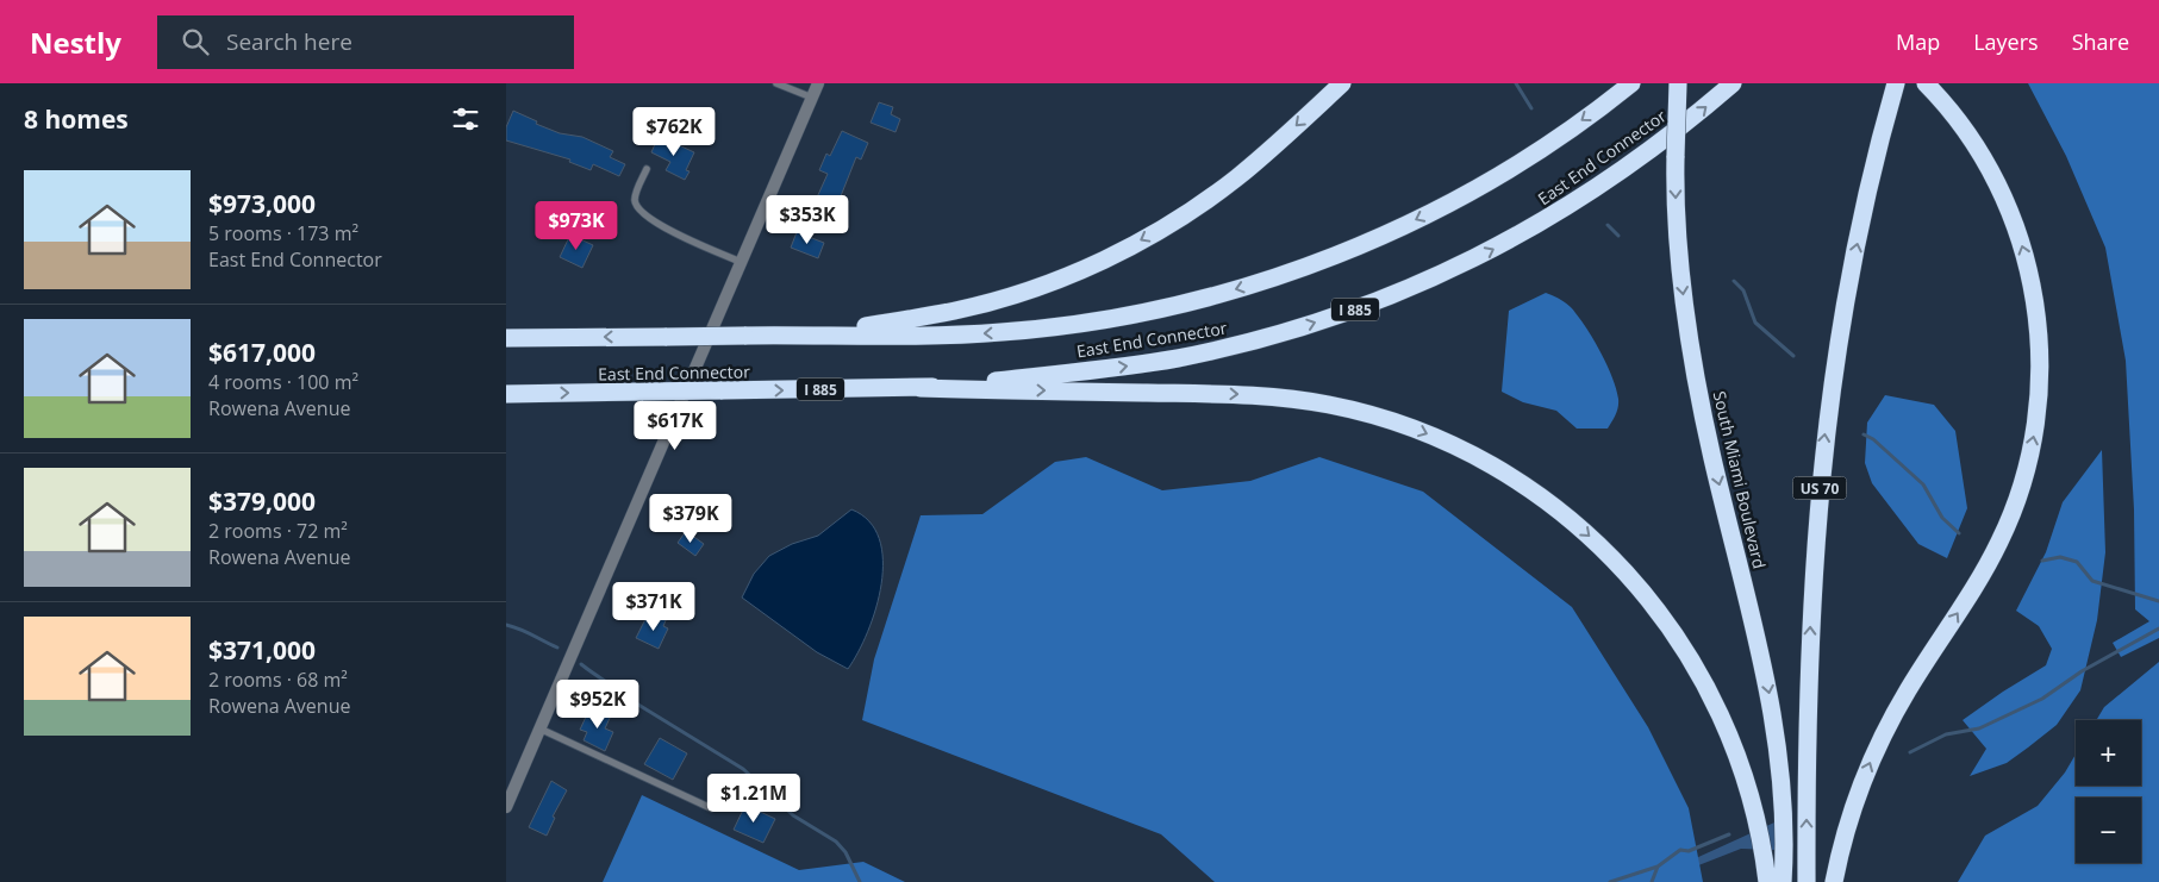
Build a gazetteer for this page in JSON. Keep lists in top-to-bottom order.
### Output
{
  "streets": {
    "highway": [
      "East End Connector",
      "I 885",
      "South Miami Boulevard",
      "US 70"
    ]
  },
  "page": {
    "header": "Nestly",
    "search": "Search here",
    "nav": ["Map", "Layers", "Share"],
    "heading": "8 homes",
    "price": [
      "$762K",
      "$353K",
      "$973K",
      "$617K",
      "$379K",
      "$371K",
      "$952K",
      "$1.21M"
    ],
    "list": [
      {
        "name": "$973,000",
        "note": "5 rooms · 173 m² · East End Connector"
      },
      {
        "name": "$617,000",
        "note": "4 rooms · 100 m² · Rowena Avenue"
      },
      {
        "name": "$379,000",
        "note": "2 rooms · 72 m² · Rowena Avenue"
      },
      {
        "name": "$371,000",
        "note": "2 rooms · 68 m² · Rowena Avenue"
      }
    ],
    "map_buttons": ["+", "−"]
  }
}
